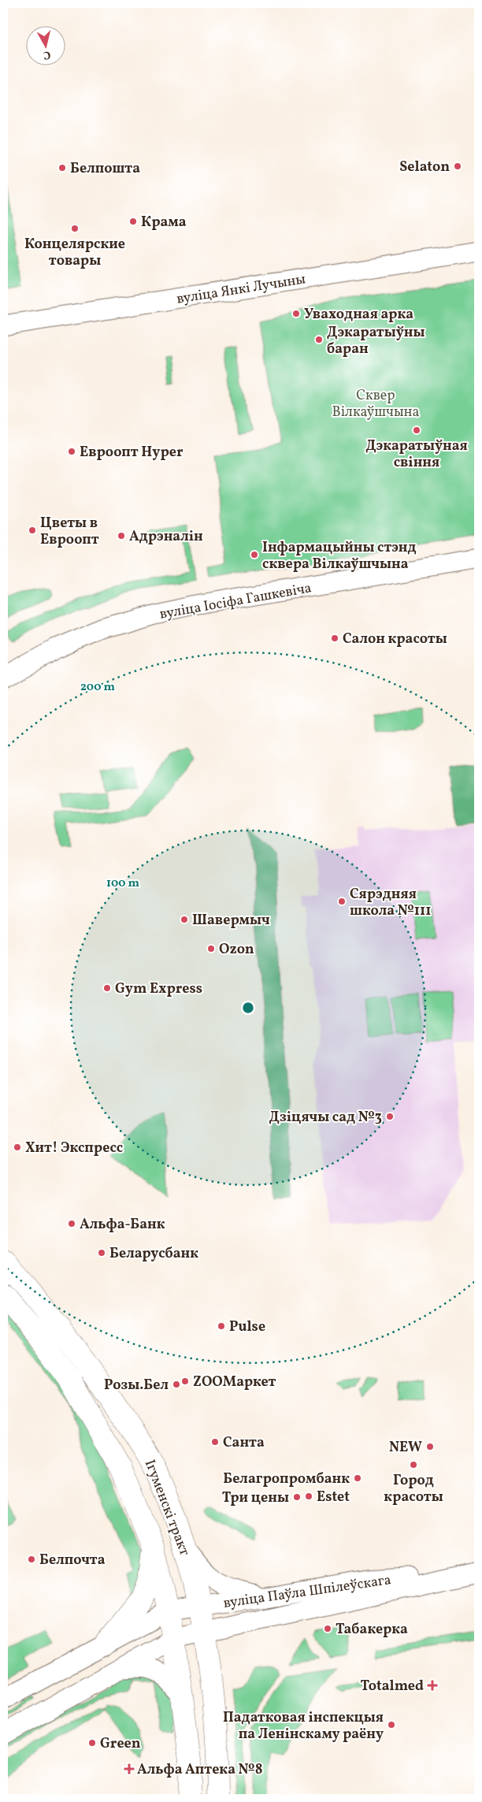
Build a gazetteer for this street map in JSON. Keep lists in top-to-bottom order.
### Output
{
  "streets": {
    "main road": ["Ігуменскі тракт"],
    "street": ["вуліца Янкі Лучыны", "вуліца Іосіфа Гашкевіча", "вуліца Паўла Шпілеўскага"]
  },
  "crossings": [
    ["Ігуменскі тракт", "вуліца Паўла Шпілеўскага"]
  ],
  "parks": ["Сквер Вілкаўшчына"],
  "places": {
    "other": [
      "Selaton",
      "Белпошта",
      "Крама",
      "Концелярские товары",
      "Уваходная арка",
      "Дэкаратыўны баран",
      "Дэкаратыўная свіння",
      "Евроопт Hyper",
      "Цветы в Евроопт",
      "Адрэналін",
      "Інфармацыйны стэнд сквера Вілкаўшчына",
      "Салон красоты",
      "Сярэдняя школа №111",
      "Шавермыч",
      "Ozon",
      "Gym Express",
      "Дзіцячы сад №3",
      "Хит! Экспресс",
      "Альфа-Банк",
      "Беларусбанк",
      "Pulse",
      "ZOOМаркет",
      "Розы.Бел",
      "Санта",
      "NEW",
      "Город красоты",
      "Белагропромбанк",
      "Estet",
      "Три цены",
      "Белпочта",
      "Табакерка",
      "Падатковая інспекцыя па Ленінскаму раёну",
      "Green"
    ],
    "health": ["Totalmed", "Альфа Аптека №8"]
  },
  "north": "bottom",
  "rings": ["200 m", "100 m"]
}
